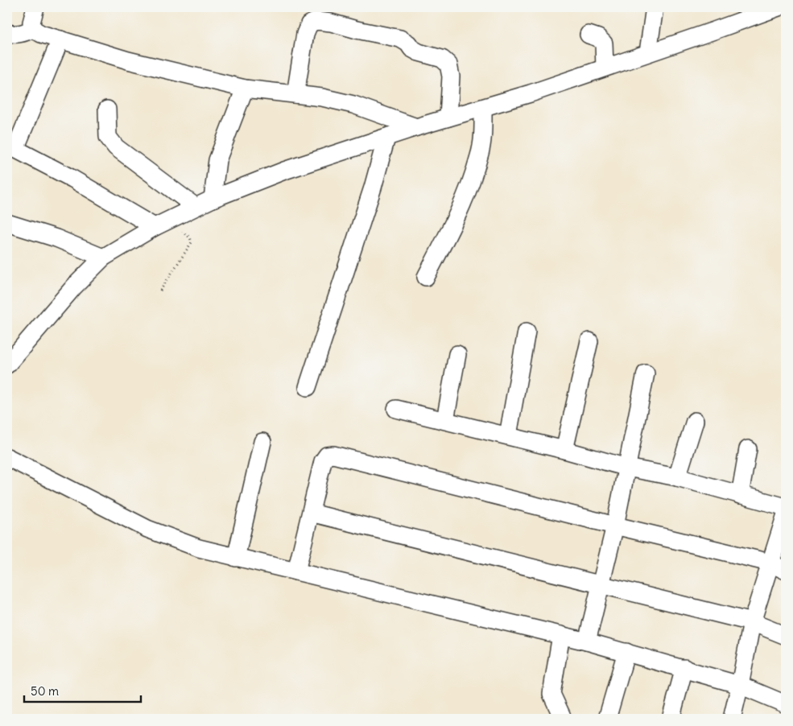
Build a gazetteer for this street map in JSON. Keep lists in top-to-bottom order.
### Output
{
  "scale_bar": "50 m"
}
